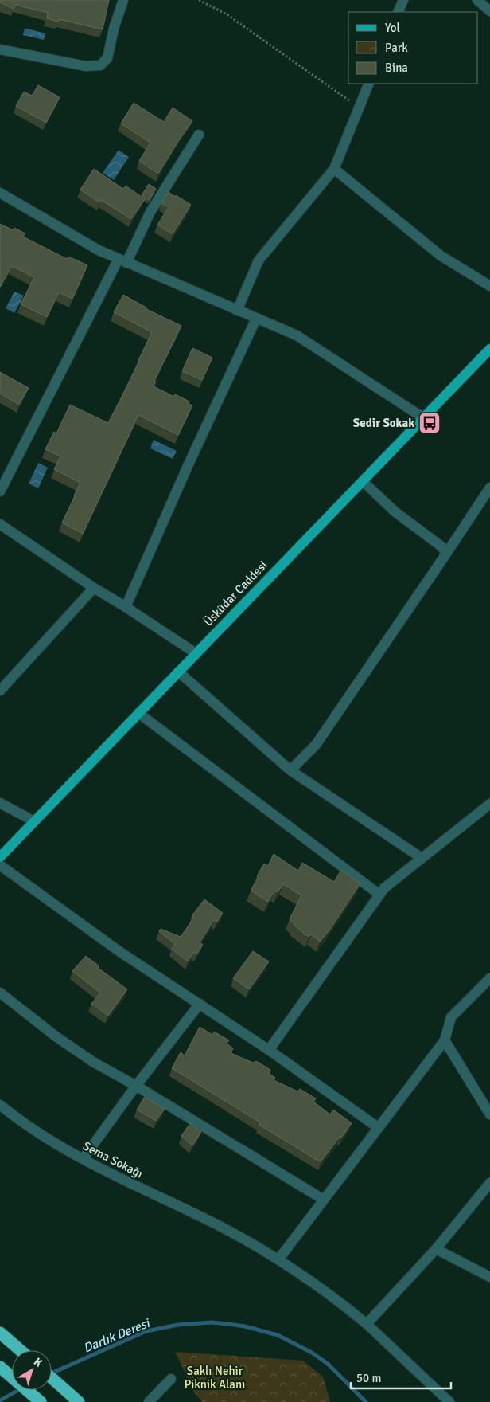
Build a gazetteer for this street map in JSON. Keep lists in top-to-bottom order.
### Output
{
  "streets": {
    "main road": ["Üsküdar Caddesi"],
    "street": ["Sema Sokağı"]
  },
  "water": ["Darlık Deresi"],
  "parks": ["Saklı Nehir Piknik Alanı"],
  "places": {
    "bus stop": ["Sedir Sokak"]
  },
  "legend": ["Yol", "Park", "Bina"],
  "scale_bar": "50 m",
  "north": "top right"
}
